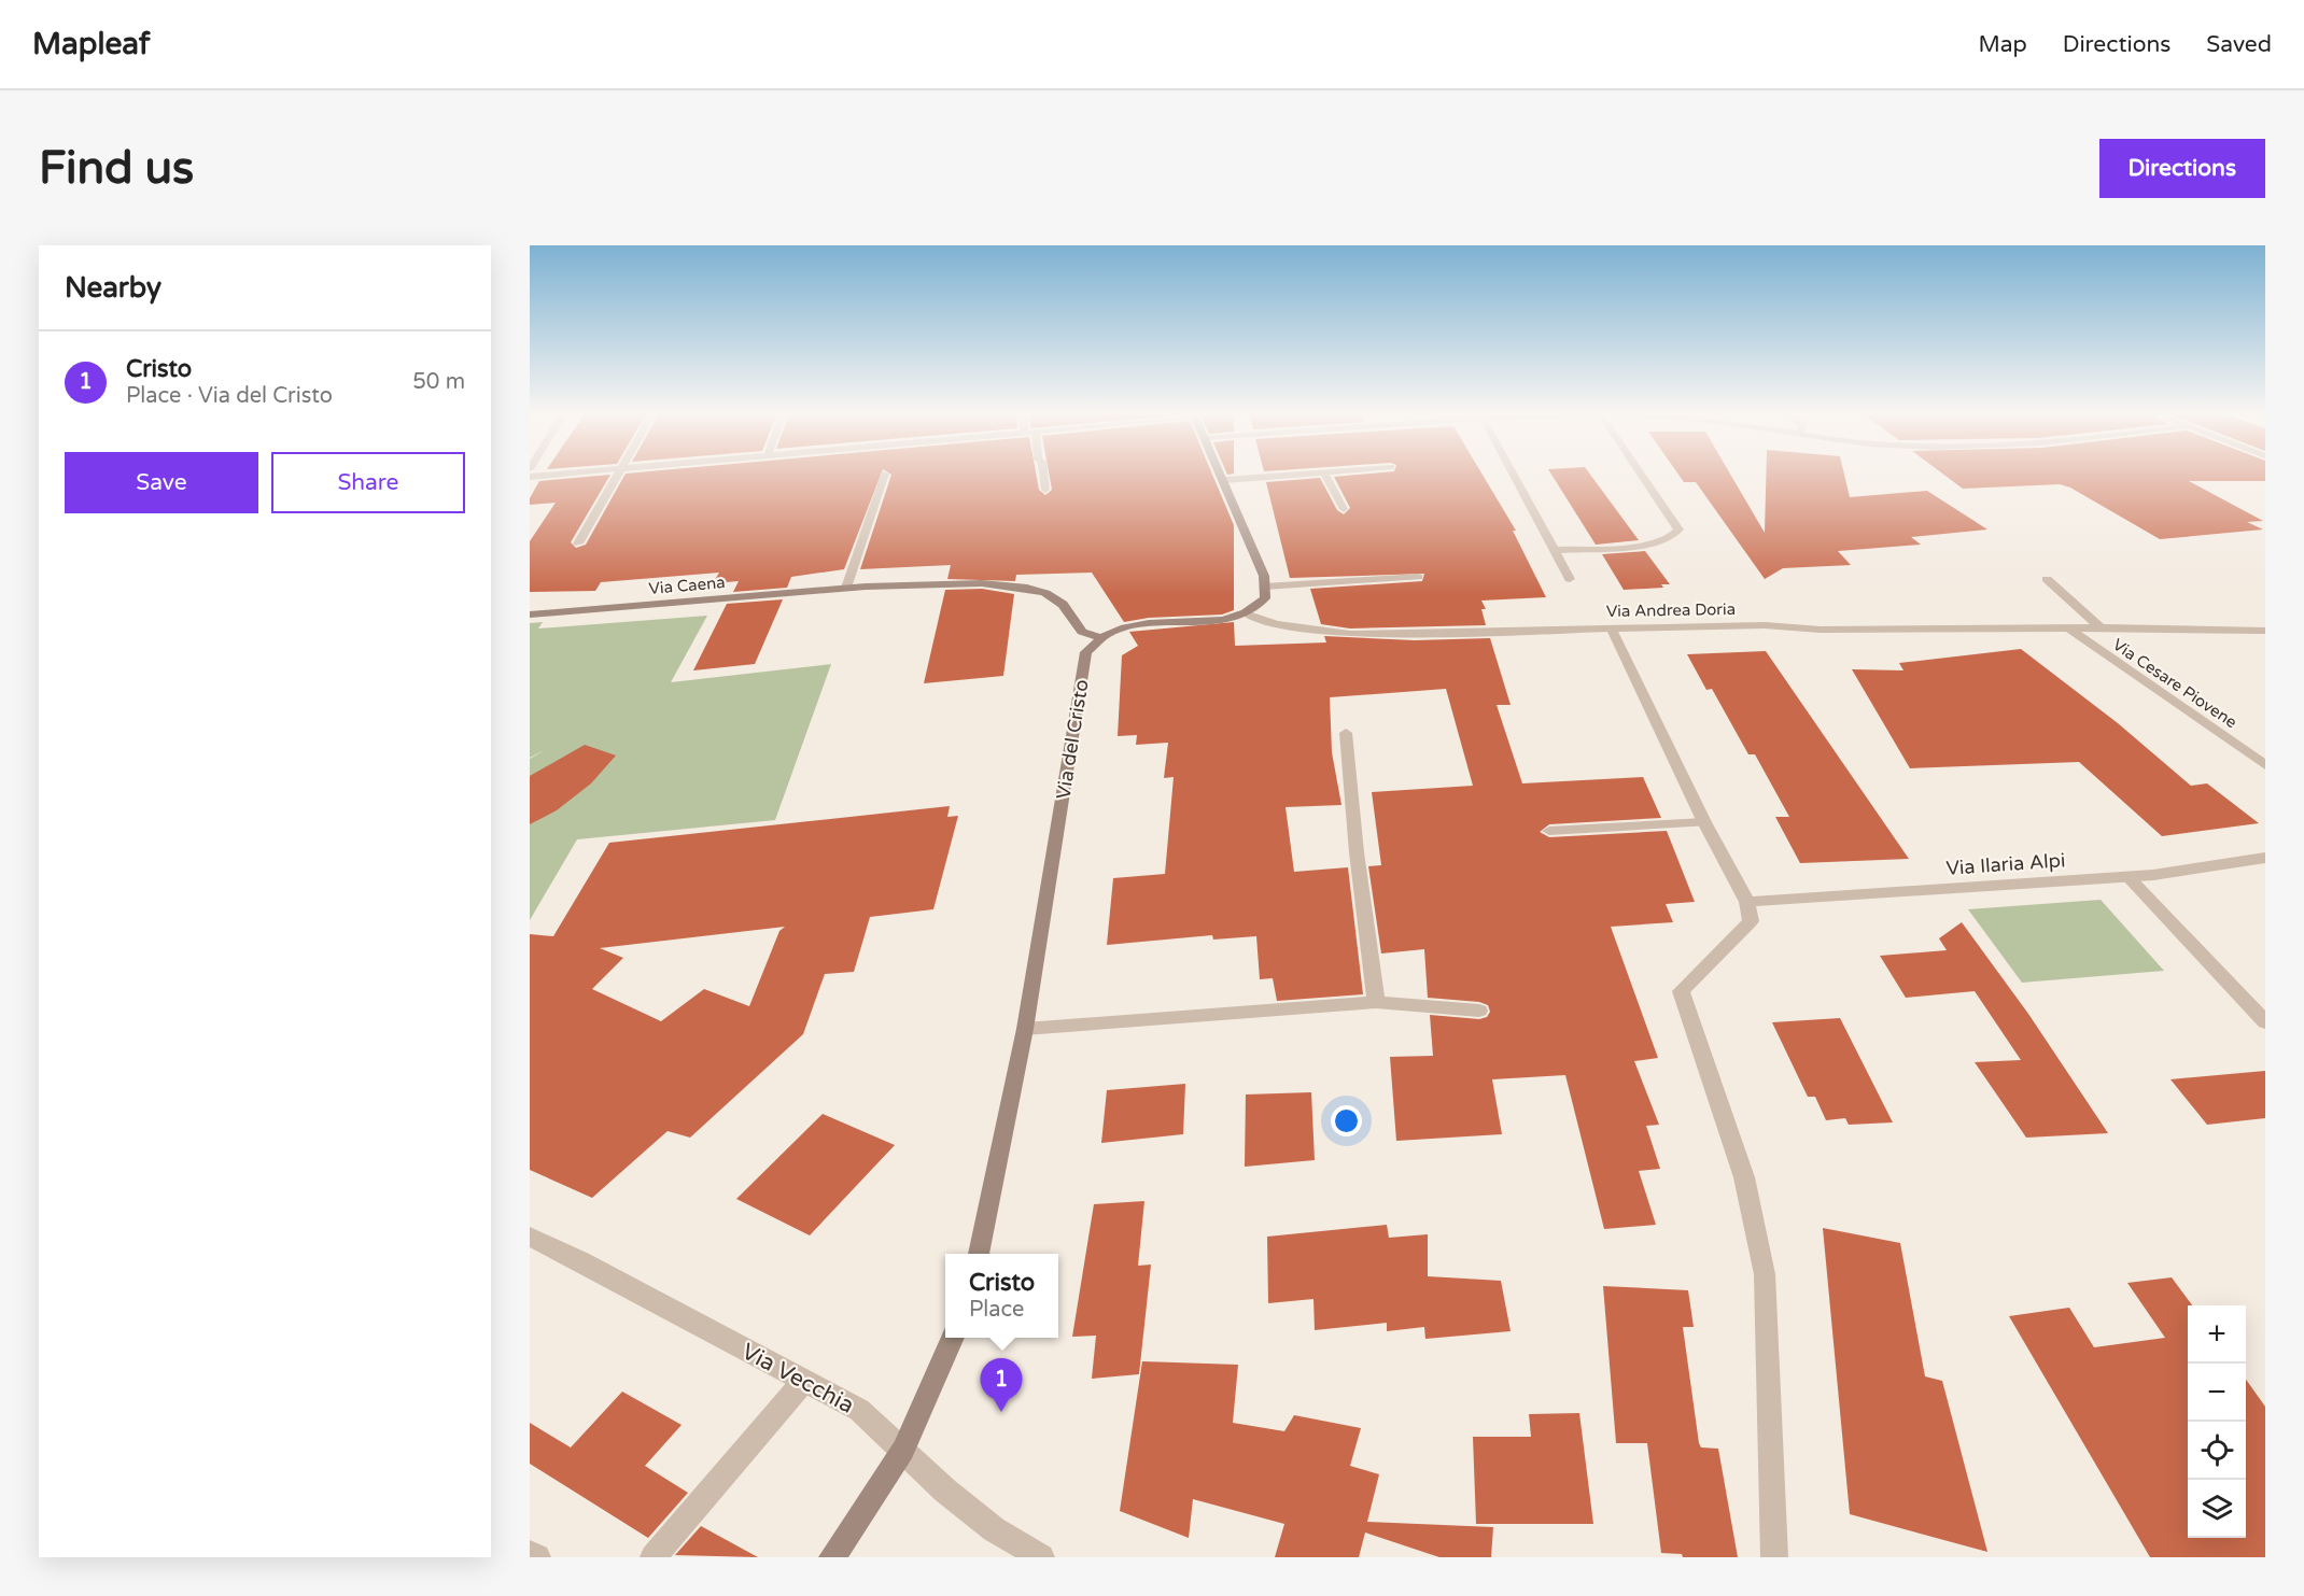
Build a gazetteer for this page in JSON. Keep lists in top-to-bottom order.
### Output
{
  "streets": {
    "street": [
      "Via Caena",
      "Via Andrea Doria",
      "Via Cesare Piovene",
      "Via del Cristo",
      "Via Ilaria Alpi",
      "Via Vecchia"
    ]
  },
  "crossings": [
    ["Via Caena", "Via del Cristo"],
    ["Via Andrea Doria", "Via Cesare Piovene"]
  ],
  "page": {
    "header": "Mapleaf",
    "nav": ["Map", "Directions", "Saved"],
    "buttons": [
      "Directions",
      ["Save", "Share"]
    ],
    "title": "Find us",
    "heading": "Nearby",
    "list": [
      {
        "mark": "1",
        "name": "Cristo",
        "note": "Place · Via del Cristo",
        "value": "50 m"
      }
    ],
    "popup": ["Cristo", "Place"],
    "map_buttons": ["+", "−"],
    "pins": "1"
  }
}
